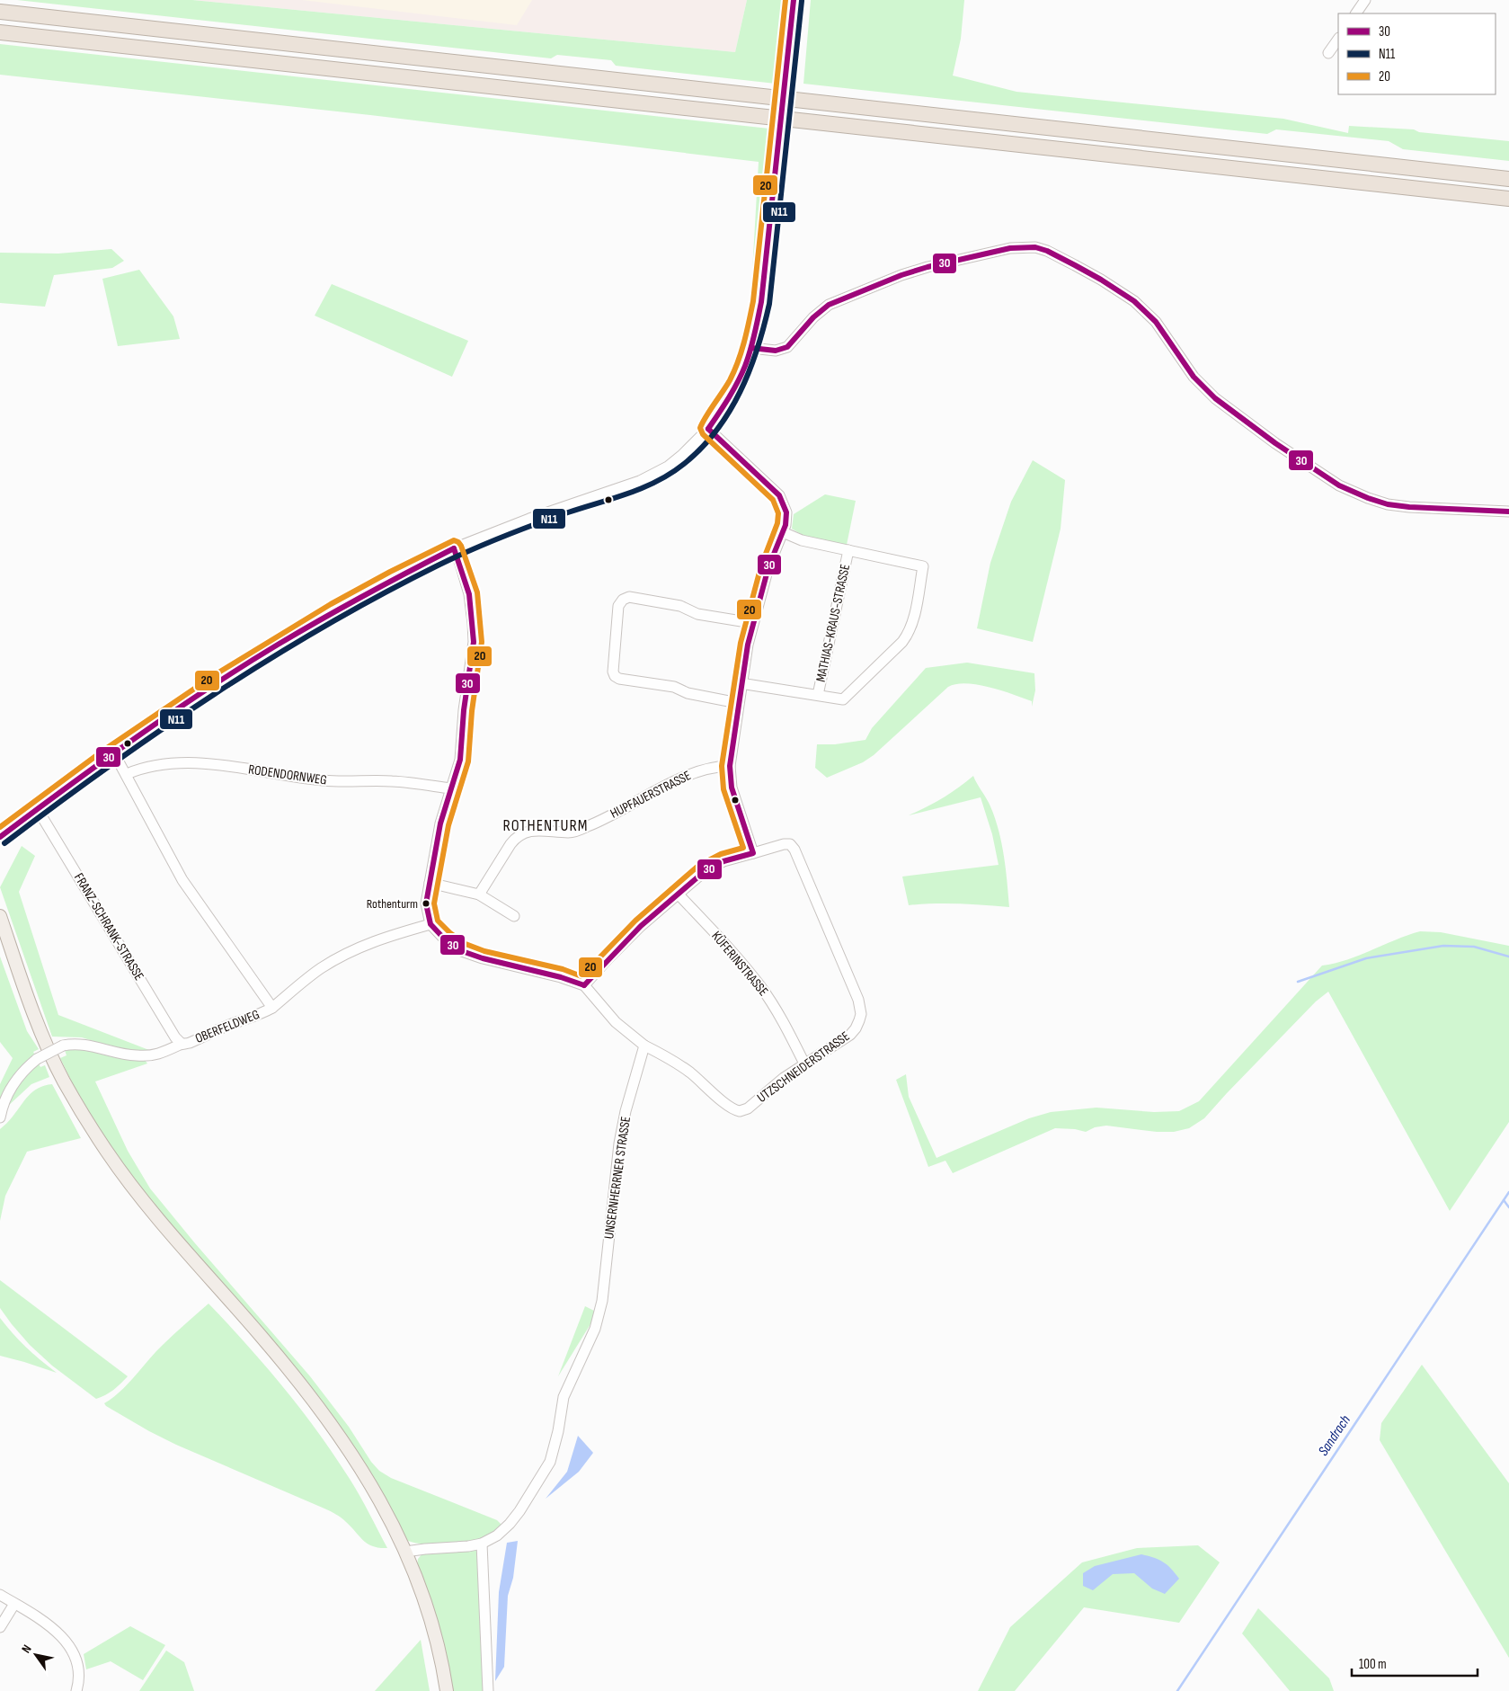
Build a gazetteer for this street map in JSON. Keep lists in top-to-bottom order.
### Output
{
  "streets": {
    "street": [
      "MATHIAS-KRAUS-STRASSE",
      "RODENDORNWEG",
      "HUPFAUERSTRASSE",
      "FRANZ-SCHRANK-STRASSE",
      "KÜFERINSTRASSE",
      "OBERFELDWEG",
      "UTZSCHNEIDERSTRASSE",
      "UNSERNHERRNER STRASSE"
    ]
  },
  "crossings": [
    ["FRANZ-SCHRANK-STRASSE", "OBERFELDWEG"],
    ["KÜFERINSTRASSE", "UTZSCHNEIDERSTRASSE"],
    ["UTZSCHNEIDERSTRASSE", "UNSERNHERRNER STRASSE"]
  ],
  "districts": ["ROTHENTURM"],
  "water": ["Sandrach"],
  "places": ["Rothenturm"],
  "lines": ["transit line 30", "transit line 20", "transit line N11"],
  "legend": ["30", "N11", "20"],
  "scale_bar": "100 m",
  "north": "top left"
}
